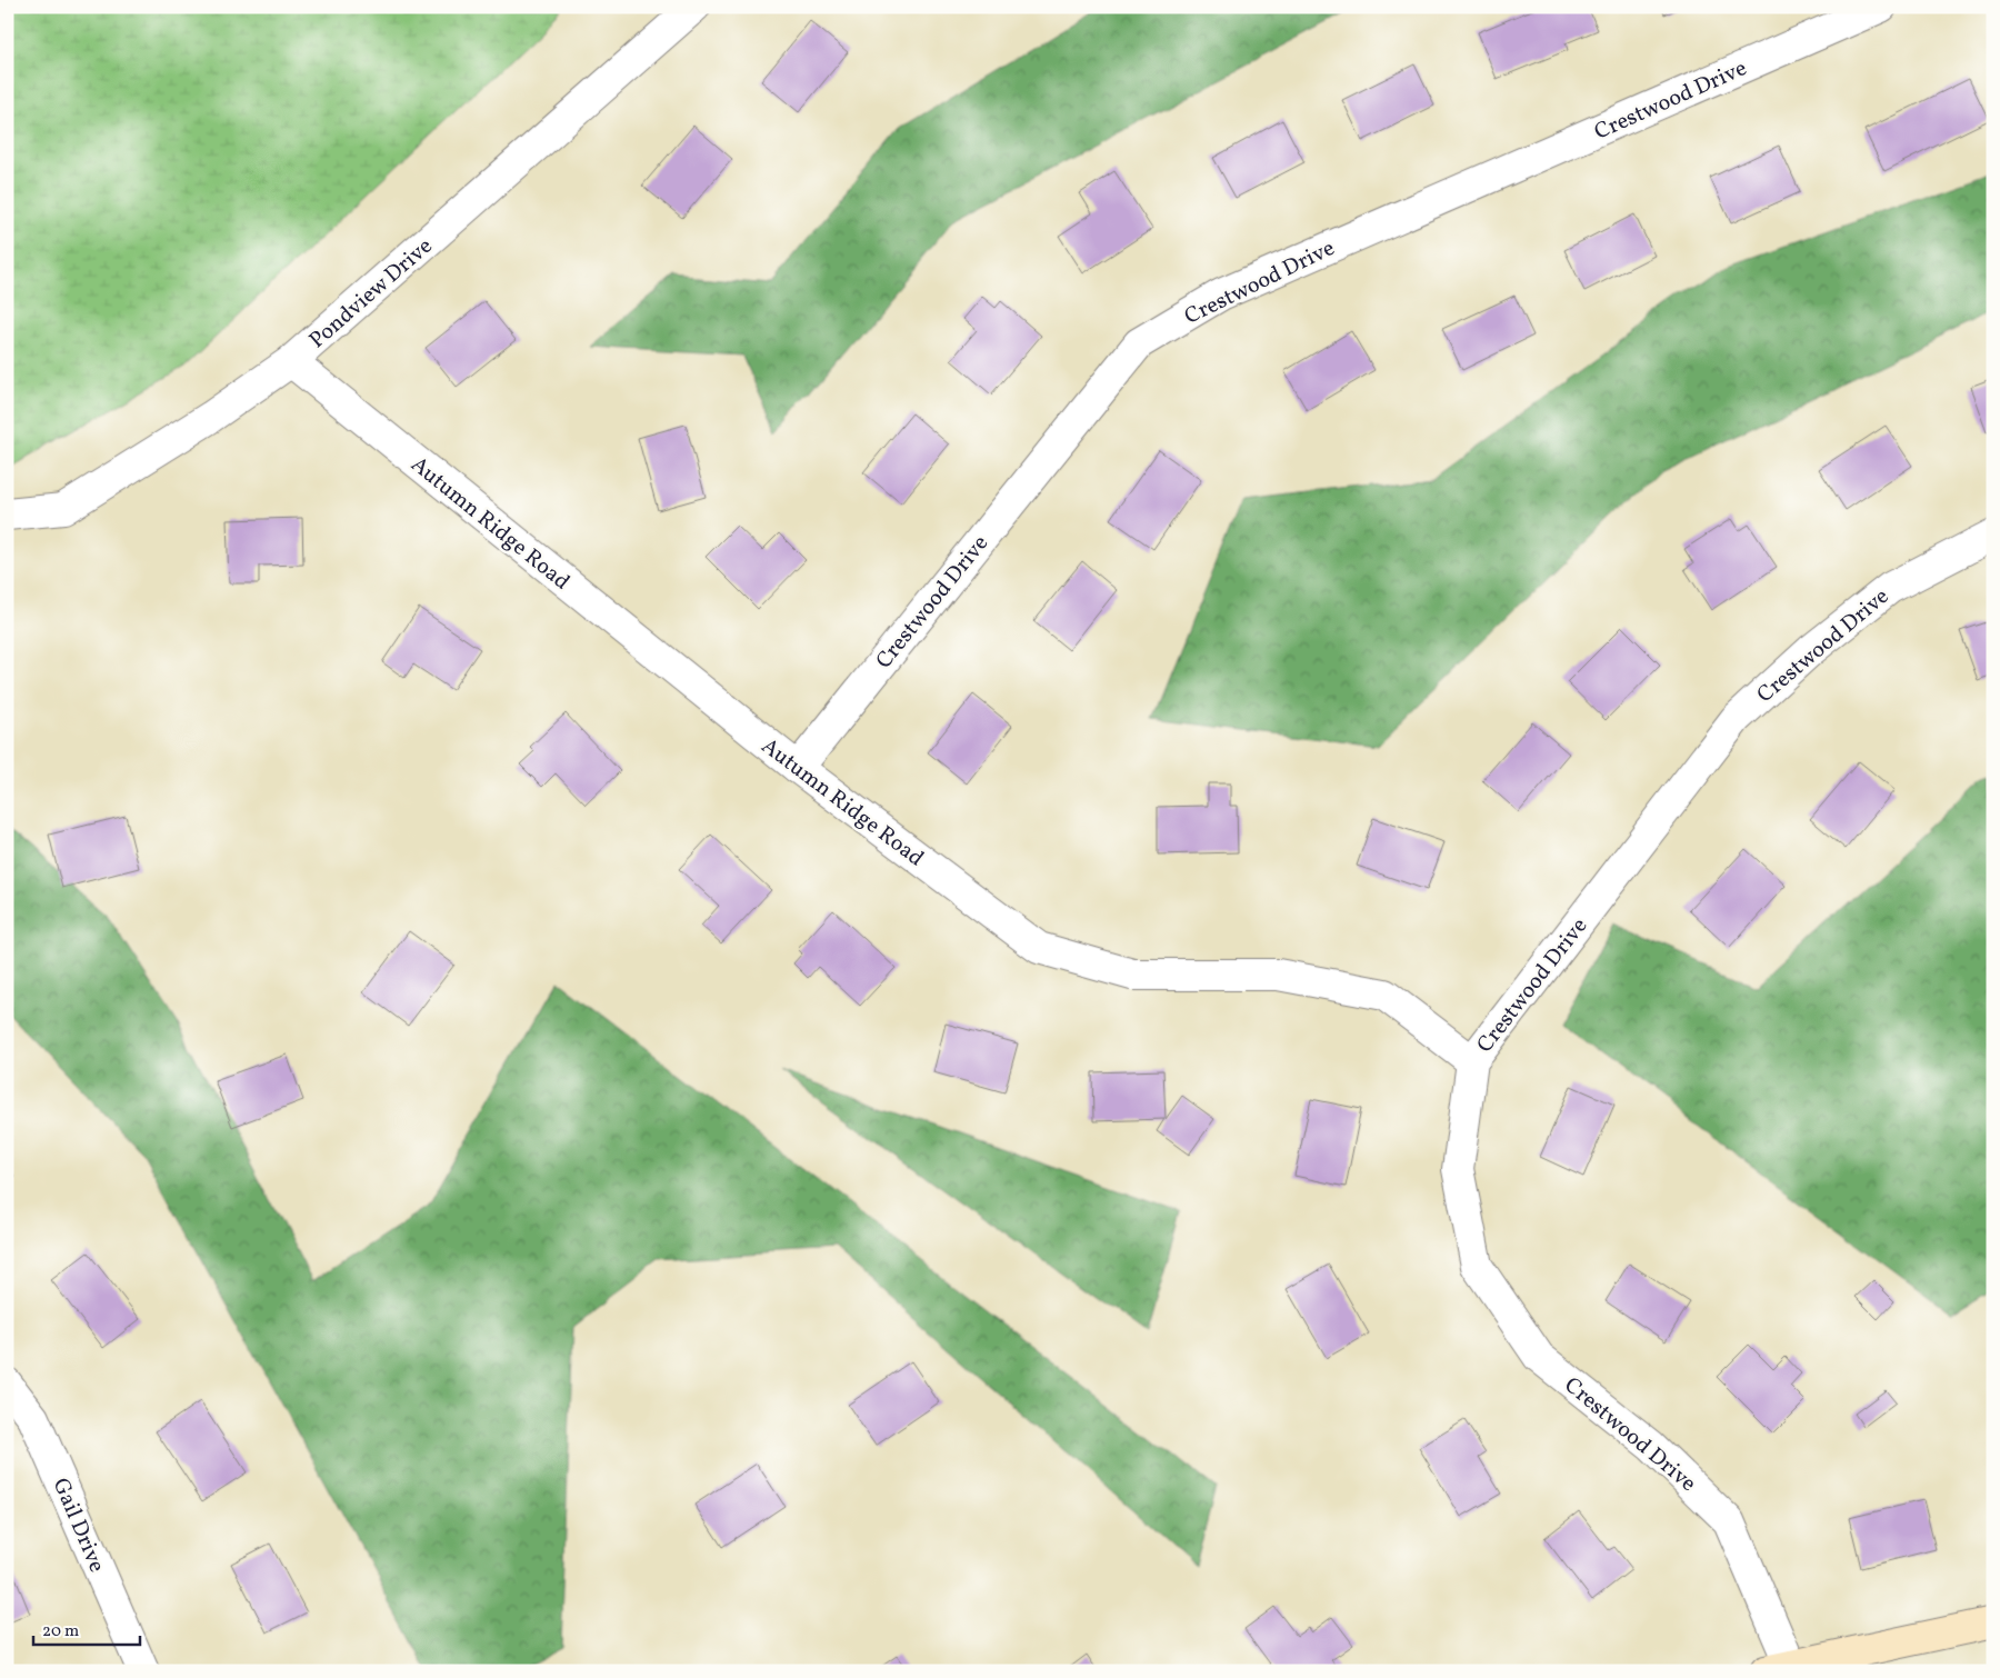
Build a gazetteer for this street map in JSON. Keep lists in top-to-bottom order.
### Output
{
  "streets": {
    "street": [
      "Crestwood Drive",
      "Pondview Drive",
      "Autumn Ridge Road",
      "Gail Drive"
    ]
  },
  "crossings": [
    ["Crestwood Drive", "Autumn Ridge Road"],
    ["Pondview Drive", "Autumn Ridge Road"]
  ],
  "scale_bar": "20 m"
}
